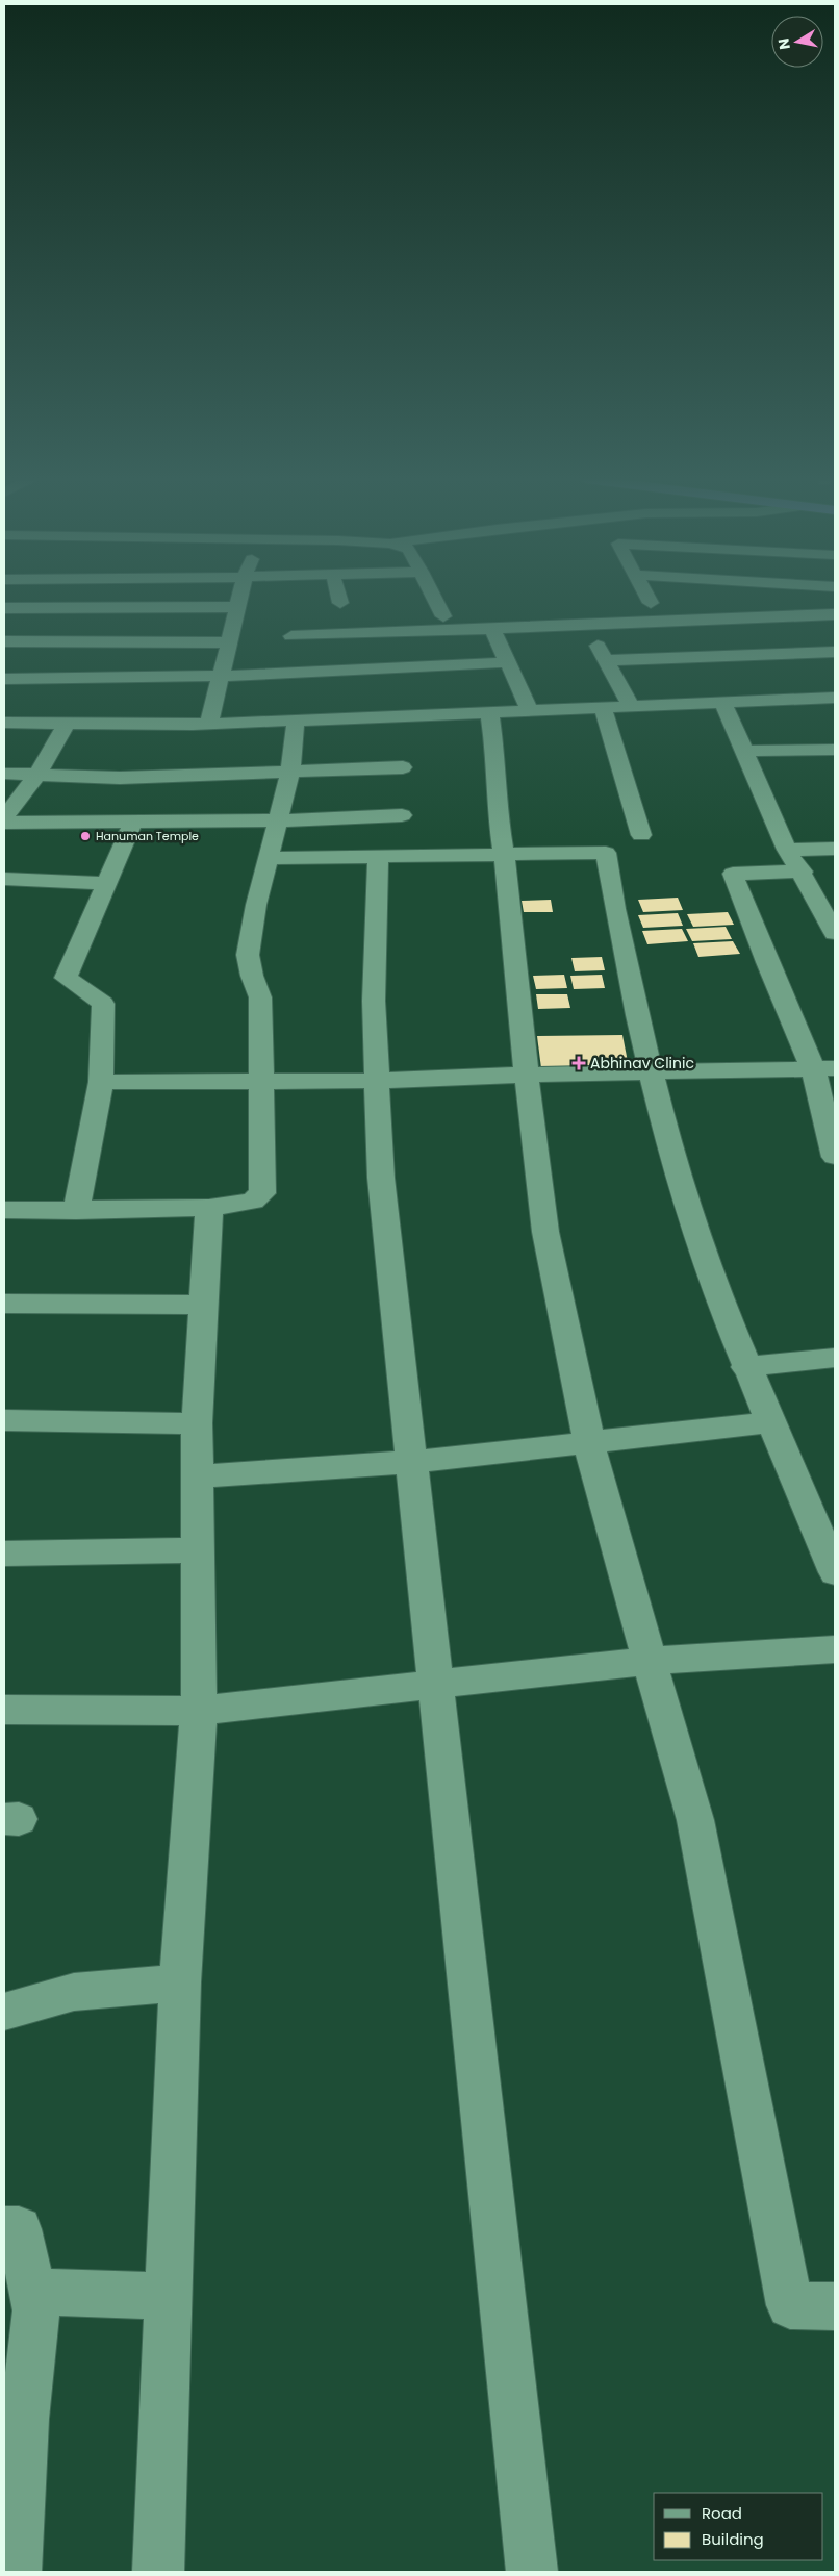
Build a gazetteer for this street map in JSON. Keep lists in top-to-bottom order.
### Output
{
  "places": {
    "other": ["Hanuman Temple"],
    "health": ["Abhinav Clinic"]
  },
  "legend": ["Road", "Building"],
  "north": "left"
}
